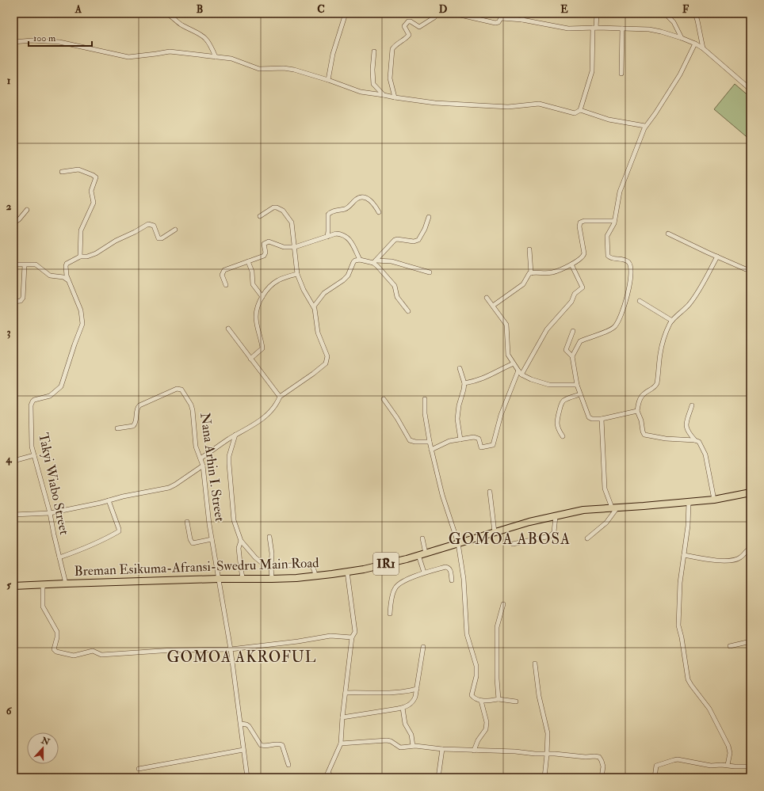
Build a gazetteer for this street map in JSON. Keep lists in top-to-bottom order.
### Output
{
  "streets": {
    "main road": ["IR1", "Breman Esikuma-Afransi-Swedru Main Road"],
    "street": ["Nana Arhin I. Street", "Takyi Wiabo Street"]
  },
  "crossings": [
    ["Nana Arhin I. Street", "Breman Esikuma-Afransi-Swedru Main Road"],
    ["Takyi Wiabo Street", "Breman Esikuma-Afransi-Swedru Main Road"]
  ],
  "districts": ["GOMOA ABOSA", "GOMOA AKROFUL"],
  "scale_bar": "100 m",
  "north": "top",
  "grid": {
    "columns": [
      "A",
      "B",
      "C",
      "D",
      "E",
      "F"
    ],
    "rows": [
      "1",
      "2",
      "3",
      "4",
      "5",
      "6"
    ]
  }
}
